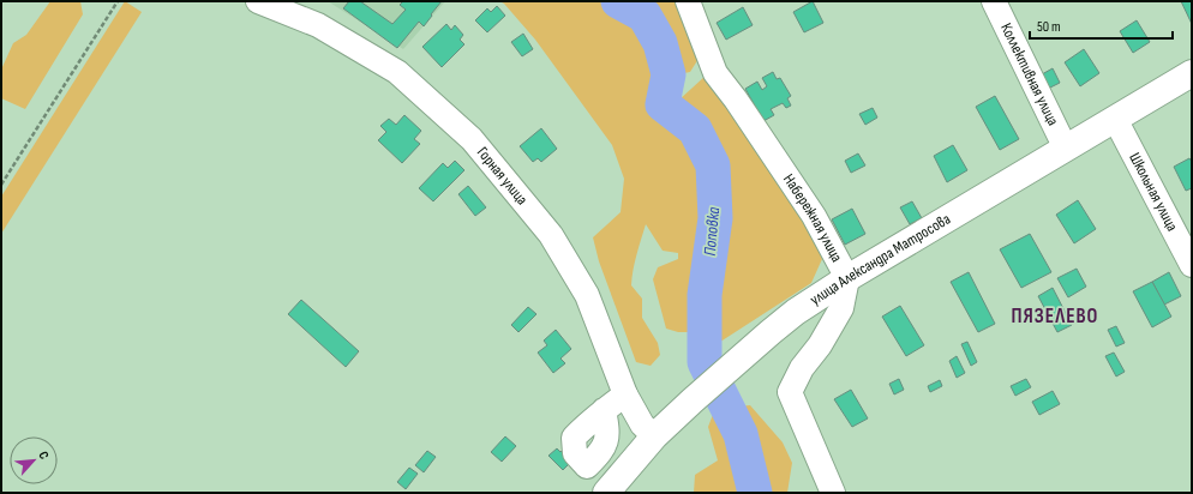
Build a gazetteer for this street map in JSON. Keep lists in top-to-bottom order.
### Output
{
  "streets": {
    "main road": ["улица Александра Матросова"],
    "street": [
      "Коллективная улица",
      "Горная улица",
      "Школьная улица",
      "Набережная улица"
    ]
  },
  "crossings": [
    ["Коллективная улица", "улица Александра Матросова"],
    ["Горная улица", "улица Александра Матросова"],
    ["Школьная улица", "улица Александра Матросова"],
    ["Набережная улица", "улица Александра Матросова"]
  ],
  "districts": ["ПЯЗЕЛЕВО"],
  "water": ["Поповка"],
  "scale_bar": "50 m",
  "north": "top right"
}
